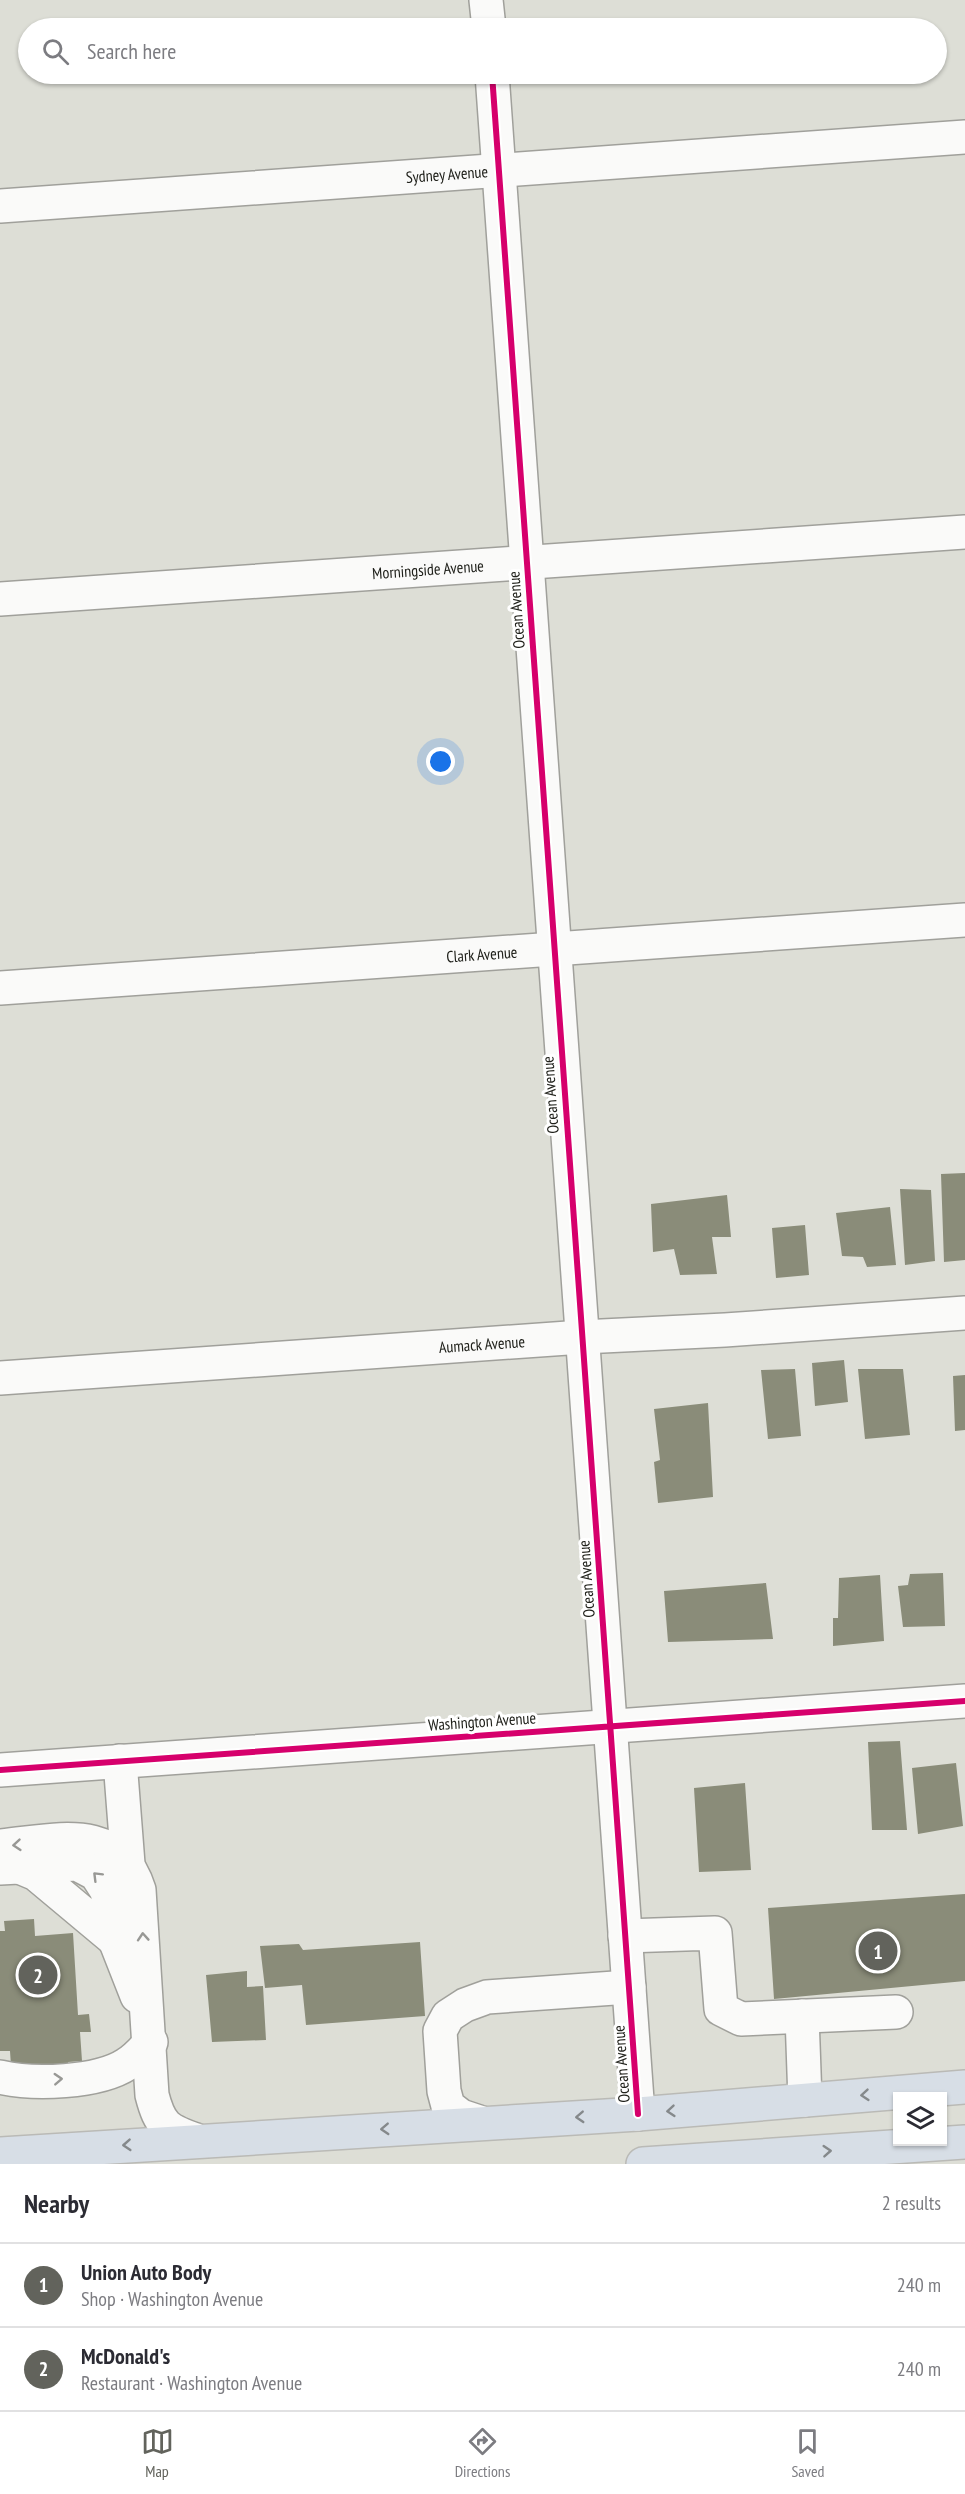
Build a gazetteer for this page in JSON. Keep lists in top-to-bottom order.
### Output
{
  "streets": {
    "street": [
      "Sydney Avenue",
      "Morningside Avenue",
      "Ocean Avenue",
      "Clark Avenue",
      "Aumack Avenue",
      "Washington Avenue"
    ]
  },
  "crossings": [
    ["Sydney Avenue", "Ocean Avenue"],
    ["Morningside Avenue", "Ocean Avenue"],
    ["Ocean Avenue", "Clark Avenue"],
    ["Ocean Avenue", "Aumack Avenue"],
    ["Ocean Avenue", "Washington Avenue"]
  ],
  "page": {
    "search": "Search here",
    "pins": ["1", "2"],
    "heading": ["Nearby", "2 results"],
    "list": [
      {
        "mark": "1",
        "name": "Union Auto Body",
        "note": "Shop · Washington Avenue",
        "value": "240 m"
      },
      {
        "mark": "2",
        "name": "McDonald's",
        "note": "Restaurant · Washington Avenue",
        "value": "240 m"
      }
    ],
    "nav": ["Map", "Directions", "Saved"]
  }
}
